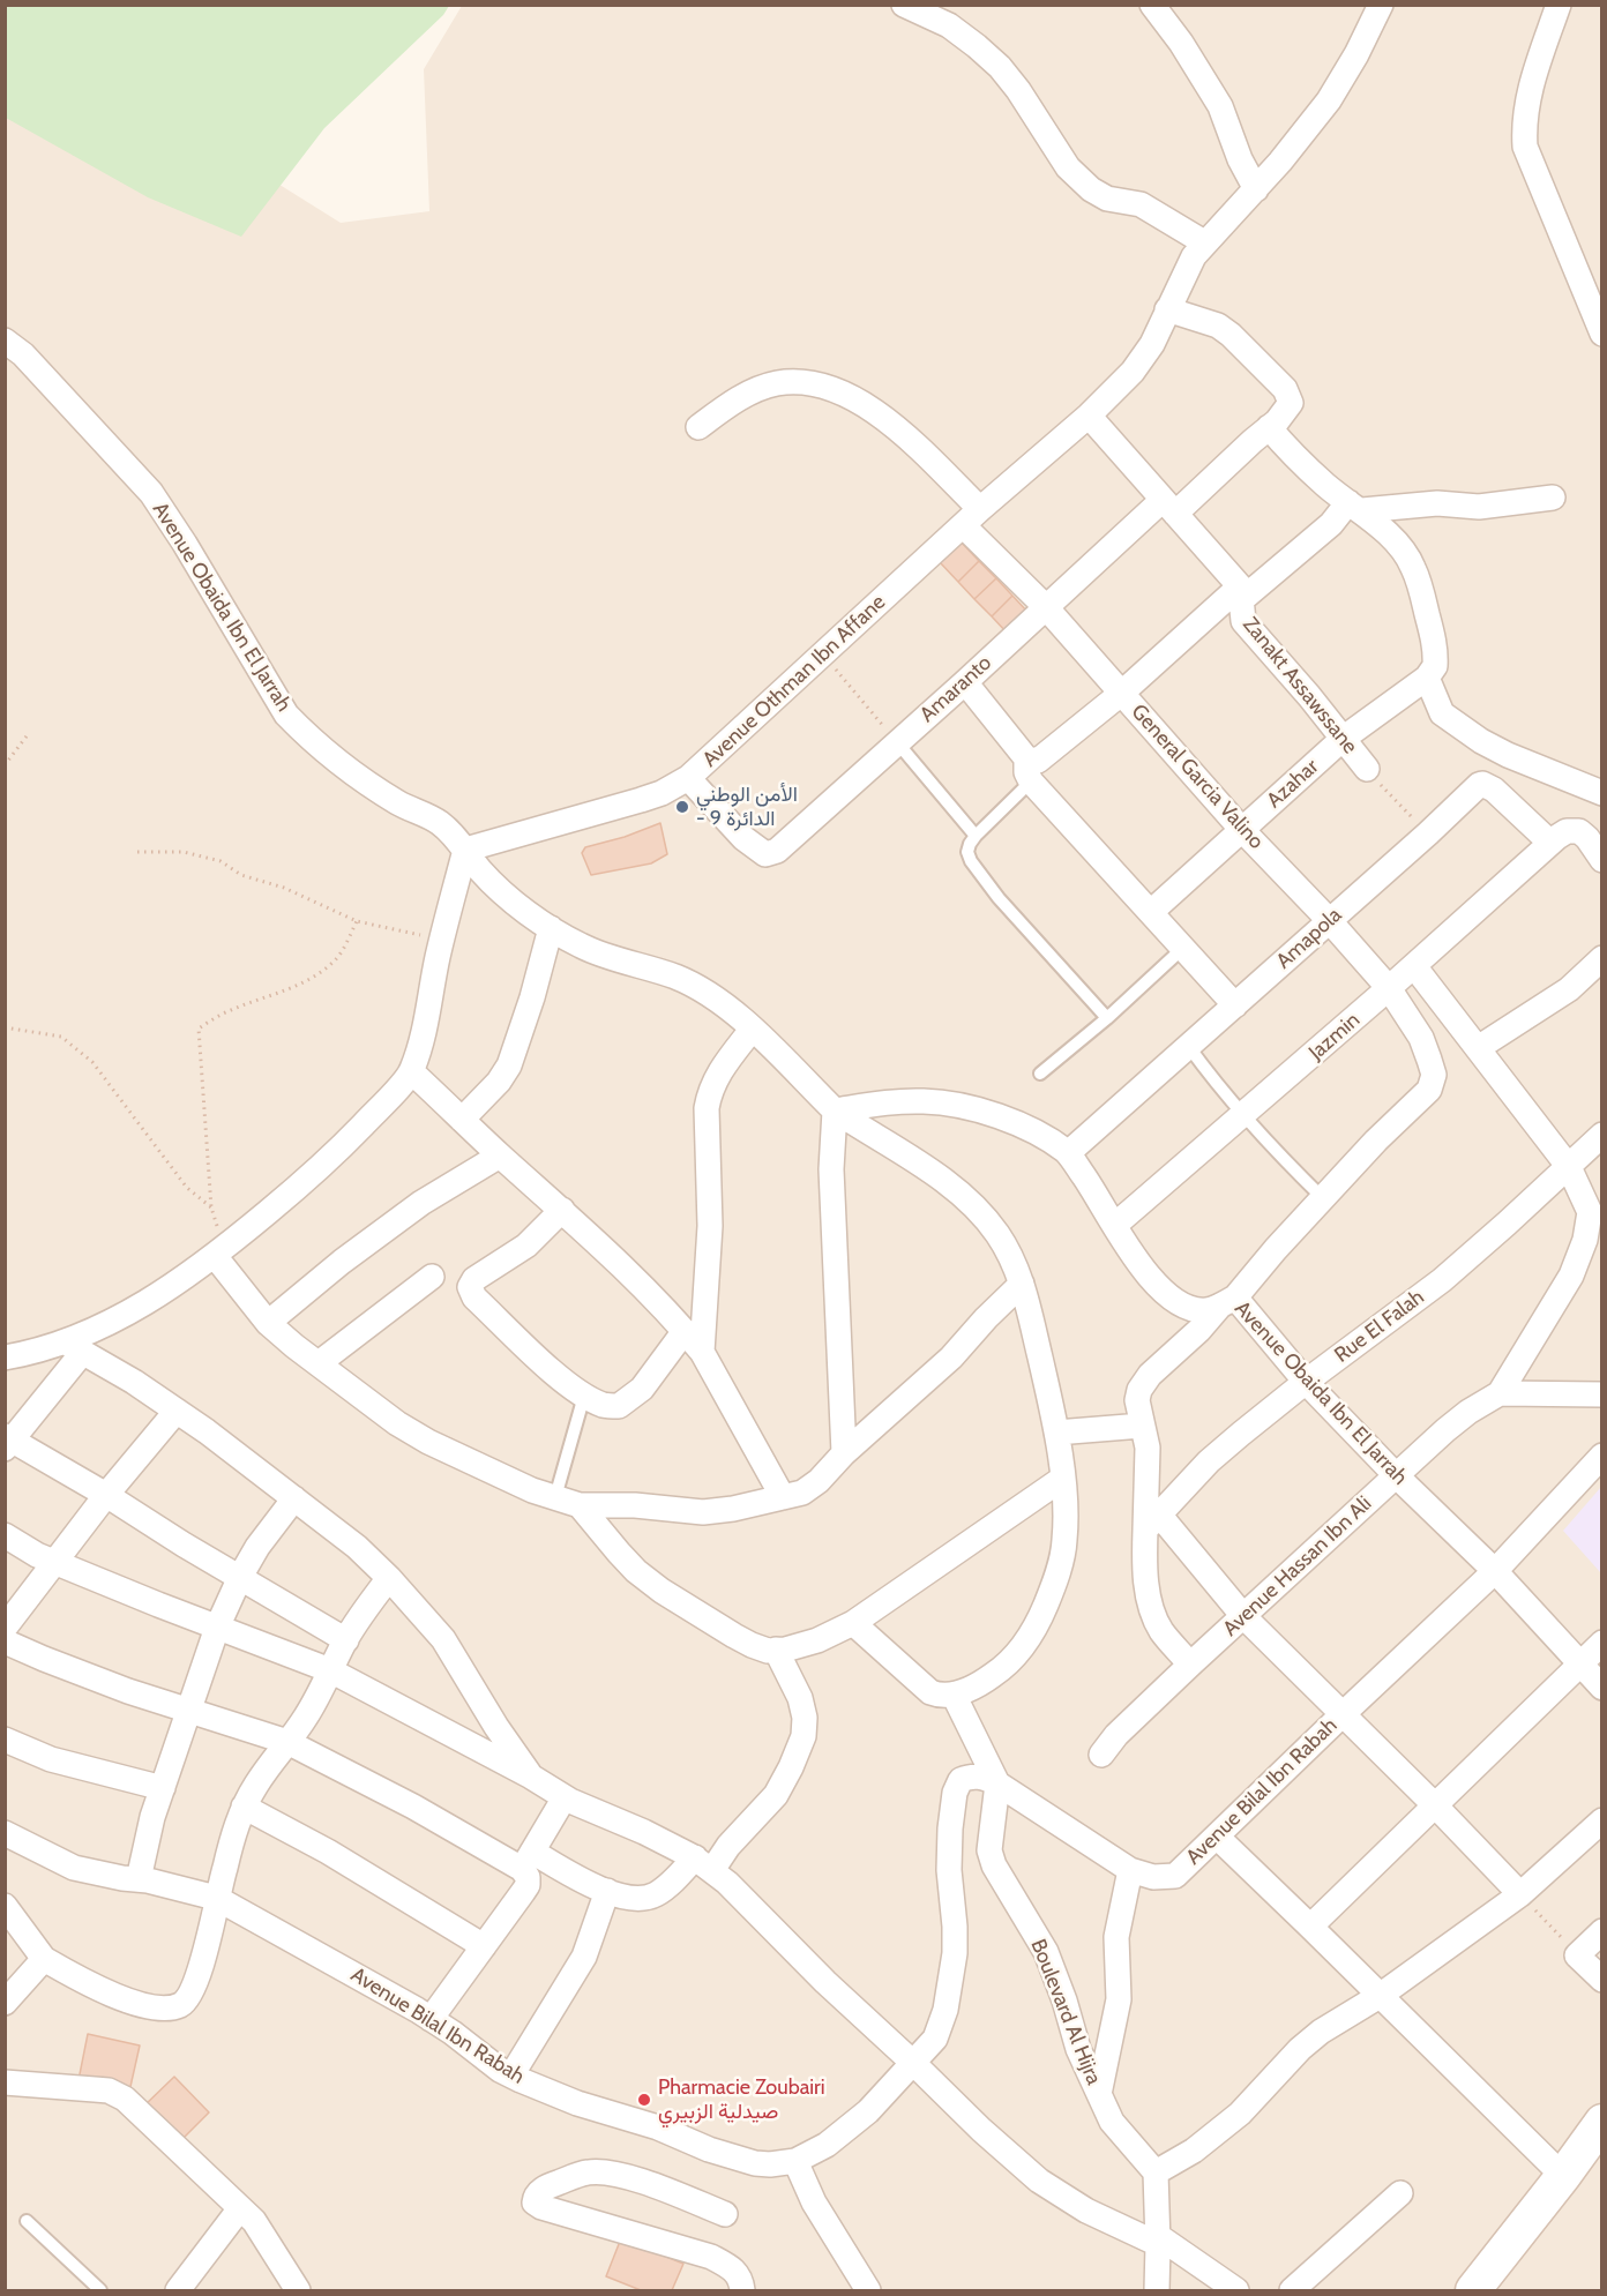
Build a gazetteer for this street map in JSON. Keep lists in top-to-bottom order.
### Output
{
  "streets": {
    "street": [
      "Avenue Obaida Ibn El Jarrah",
      "Avenue Othman Ibn Affane",
      "Zanakt Assawssane",
      "Amaranto",
      "General Garcia Valino",
      "Azahar",
      "Amapola",
      "Jazmin",
      "Rue El Falah",
      "Avenue Hassan Ibn Ali",
      "Avenue Bilal Ibn Rabah",
      "Boulevard Al Hijra"
    ]
  },
  "crossings": [
    ["Avenue Obaida Ibn El Jarrah", "Avenue Othman Ibn Affane"],
    ["Avenue Obaida Ibn El Jarrah", "General Garcia Valino"],
    ["Avenue Obaida Ibn El Jarrah", "Amapola"],
    ["Avenue Obaida Ibn El Jarrah", "Jazmin"],
    ["Avenue Obaida Ibn El Jarrah", "Rue El Falah"],
    ["Avenue Obaida Ibn El Jarrah", "Avenue Hassan Ibn Ali"],
    ["Avenue Obaida Ibn El Jarrah", "Avenue Bilal Ibn Rabah"],
    ["Avenue Othman Ibn Affane", "Zanakt Assawssane"],
    ["Avenue Othman Ibn Affane", "Amaranto"],
    ["Avenue Othman Ibn Affane", "General Garcia Valino"],
    ["Zanakt Assawssane", "Amaranto"],
    ["Zanakt Assawssane", "Azahar"],
    ["Zanakt Assawssane", "Amapola"],
    ["Amaranto", "General Garcia Valino"],
    ["General Garcia Valino", "Azahar"],
    ["General Garcia Valino", "Amapola"],
    ["General Garcia Valino", "Jazmin"],
    ["General Garcia Valino", "Rue El Falah"],
    ["Amapola", "Jazmin"],
    ["Jazmin", "Avenue Hassan Ibn Ali"],
    ["Rue El Falah", "Avenue Hassan Ibn Ali"],
    ["Avenue Bilal Ibn Rabah", "Boulevard Al Hijra"]
  ],
  "places": ["الأمن الوطني - الدائرة 9", "Pharmacie Zoubairi صيدلية الزبيري"]
}
